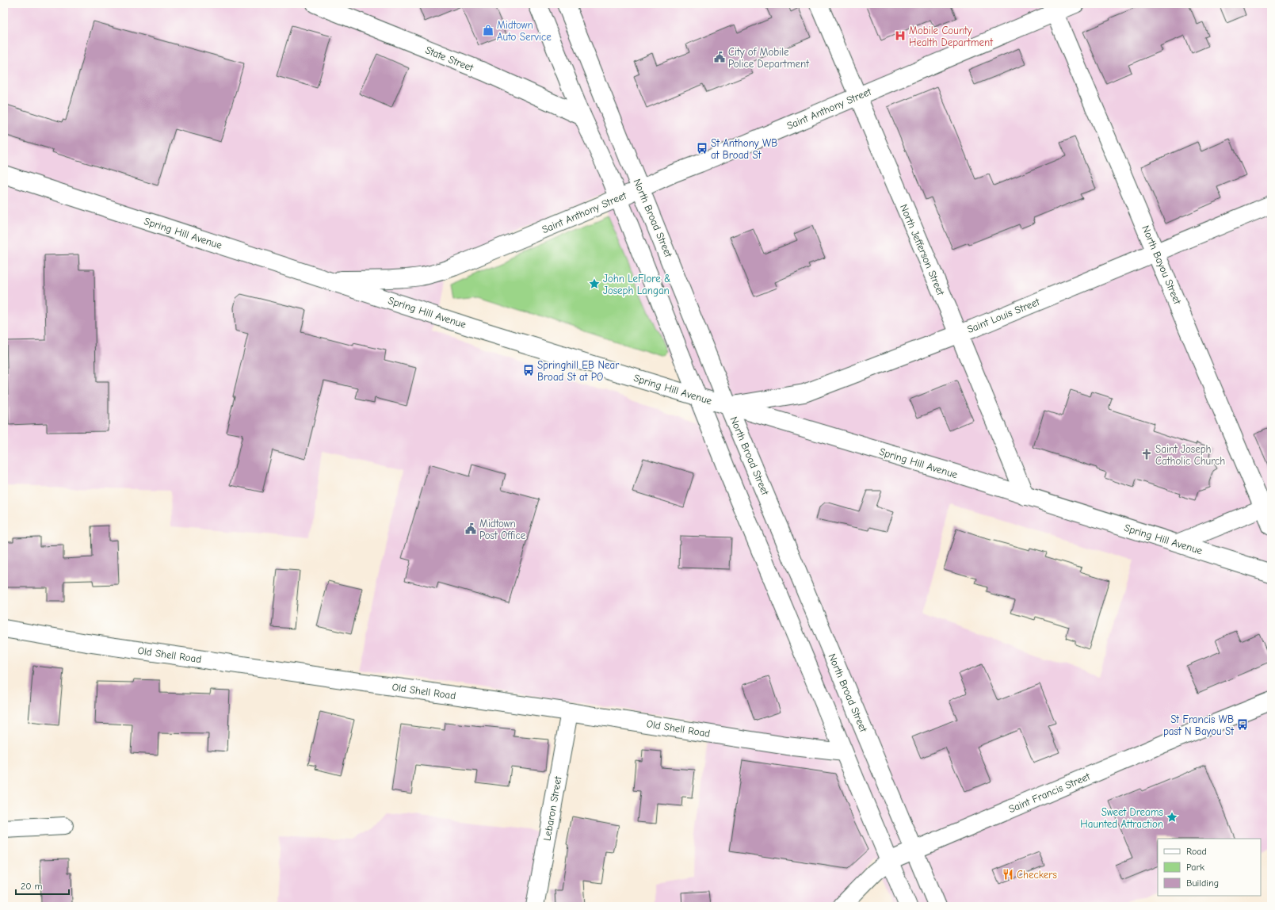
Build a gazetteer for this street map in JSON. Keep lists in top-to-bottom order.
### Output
{
  "streets": {
    "street": [
      "State Street",
      "Saint Anthony Street",
      "North Broad Street",
      "Spring Hill Avenue",
      "North Jefferson Street",
      "North Bayou Street",
      "Saint Louis Street",
      "Old Shell Road",
      "Saint Francis Street",
      "Lebaron Street"
    ]
  },
  "crossings": [
    ["Saint Anthony Street", "North Broad Street"],
    ["Saint Anthony Street", "Spring Hill Avenue"],
    ["Saint Anthony Street", "North Jefferson Street"],
    ["Saint Anthony Street", "North Bayou Street"],
    ["North Broad Street", "Spring Hill Avenue"],
    ["North Broad Street", "Saint Louis Street"],
    ["North Broad Street", "Saint Francis Street"],
    ["Spring Hill Avenue", "North Jefferson Street"],
    ["Spring Hill Avenue", "Saint Louis Street"],
    ["North Jefferson Street", "Saint Louis Street"],
    ["North Bayou Street", "Saint Louis Street"],
    ["Old Shell Road", "Lebaron Street"]
  ],
  "places": {
    "shop": ["Midtown Auto Service"],
    "hospital": ["Mobile County Health Department"],
    "public building": ["City of Mobile Police Department", "Midtown Post Office"],
    "bus stop": ["St Anthony WB at Broad St", "Springhill EB Near Broad St at PO", "St Francis WB past N Bayou St"],
    "place": ["John LeFlore & Joseph Langan", "Sweet Dreams Haunted Attraction"],
    "church": ["Saint Joseph Catholic Church"],
    "restaurant": ["Checkers"]
  },
  "legend": ["Road", "Park", "Building"],
  "scale_bar": "20 m"
}
